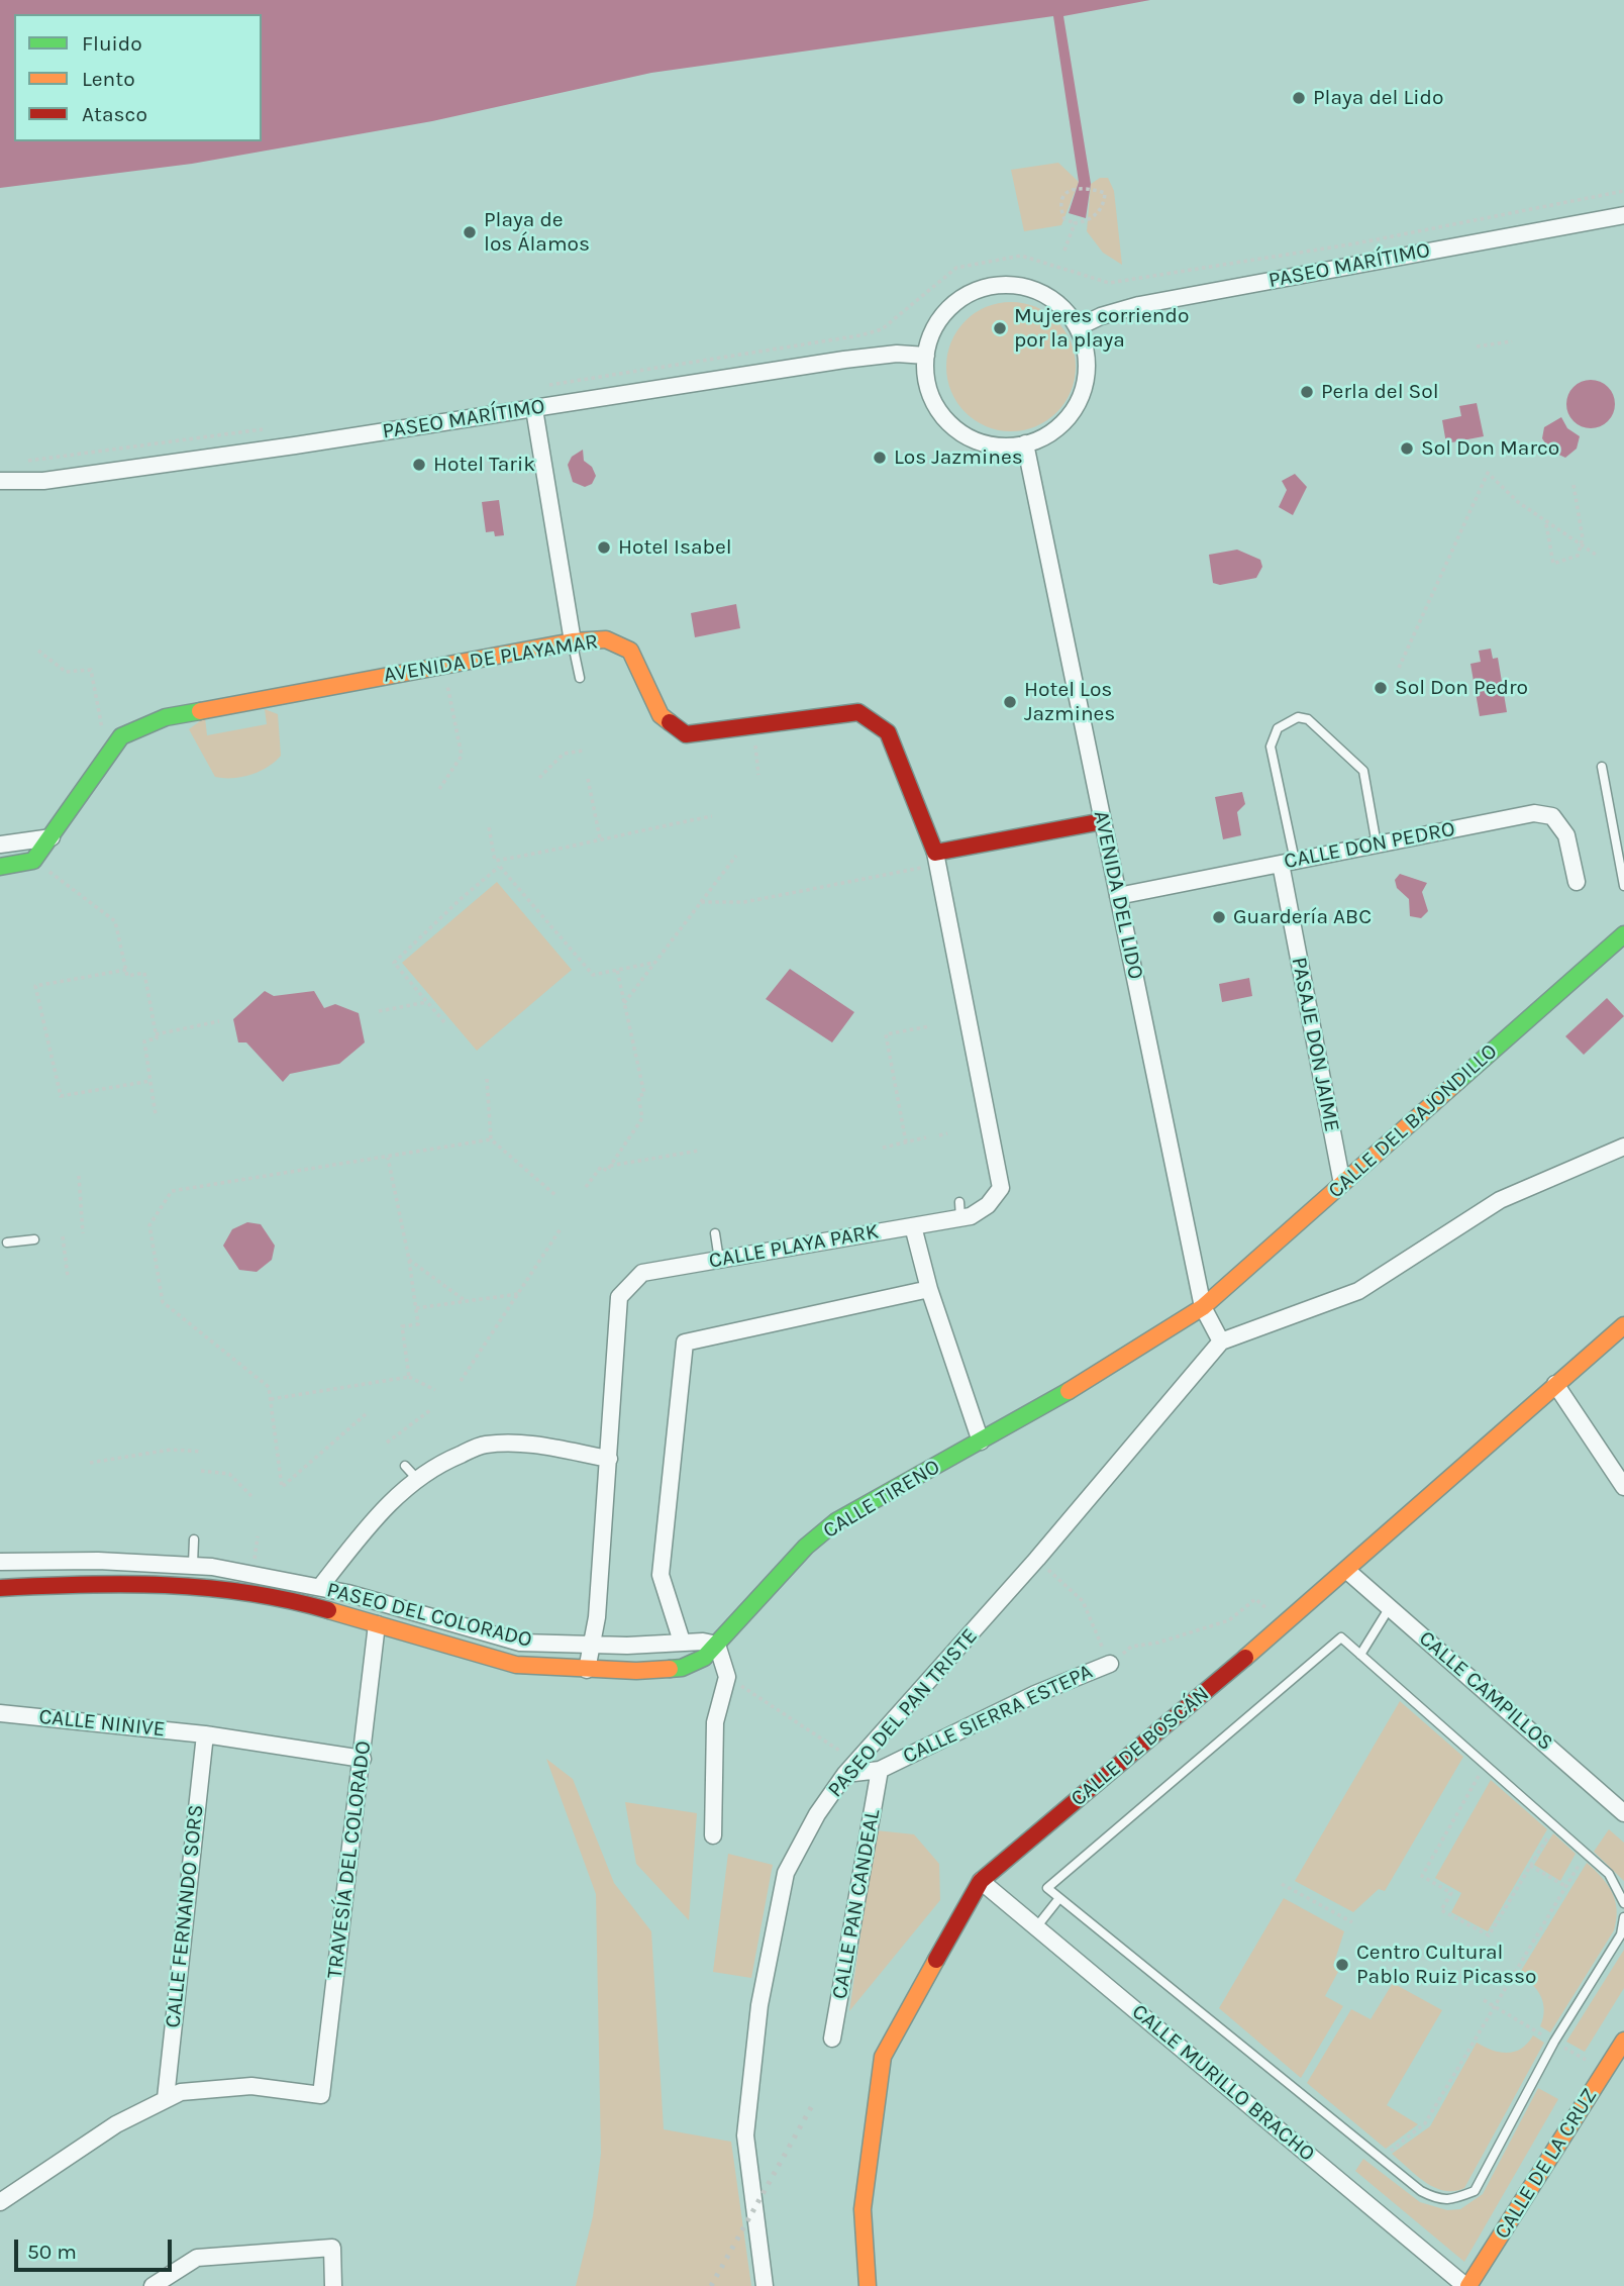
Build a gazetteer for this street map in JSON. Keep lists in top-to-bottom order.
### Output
{
  "streets": {
    "street": [
      "PASEO MARÍTIMO",
      "AVENIDA DE PLAYAMAR",
      "CALLE DON PEDRO",
      "AVENIDA DEL LIDO",
      "PASAJE DON JAIME",
      "CALLE DEL BAJONDILLO",
      "CALLE PLAYA PARK",
      "CALLE TIRENO",
      "PASEO DEL COLORADO",
      "CALLE CAMPILLOS",
      "PASEO DEL PAN TRISTE",
      "CALLE SIERRA ESTEPA",
      "CALLE NINIVE",
      "CALLE DE BOSCÁN",
      "TRAVESÍA DEL COLORADO",
      "CALLE PAN CANDEAL",
      "CALLE FERNANDO SORS",
      "CALLE MURILLO BRACHO",
      "CALLE DE LA CRUZ"
    ]
  },
  "crossings": [
    ["PASEO MARÍTIMO", "AVENIDA DEL LIDO"],
    ["AVENIDA DE PLAYAMAR", "CALLE PLAYA PARK"],
    ["CALLE DON PEDRO", "AVENIDA DEL LIDO"],
    ["CALLE DON PEDRO", "PASAJE DON JAIME"],
    ["AVENIDA DEL LIDO", "CALLE DEL BAJONDILLO"],
    ["AVENIDA DEL LIDO", "CALLE TIRENO"],
    ["AVENIDA DEL LIDO", "PASEO DEL PAN TRISTE"],
    ["PASAJE DON JAIME", "CALLE DEL BAJONDILLO"],
    ["CALLE DEL BAJONDILLO", "CALLE TIRENO"],
    ["CALLE PLAYA PARK", "PASEO DEL COLORADO"],
    ["CALLE TIRENO", "PASEO DEL COLORADO"],
    ["PASEO DEL COLORADO", "TRAVESÍA DEL COLORADO"],
    ["CALLE CAMPILLOS", "CALLE DE BOSCÁN"],
    ["PASEO DEL PAN TRISTE", "CALLE SIERRA ESTEPA"],
    ["CALLE SIERRA ESTEPA", "CALLE PAN CANDEAL"],
    ["CALLE NINIVE", "TRAVESÍA DEL COLORADO"],
    ["CALLE NINIVE", "CALLE FERNANDO SORS"],
    ["CALLE DE BOSCÁN", "CALLE MURILLO BRACHO"],
    ["TRAVESÍA DEL COLORADO", "CALLE FERNANDO SORS"],
    ["CALLE MURILLO BRACHO", "CALLE DE LA CRUZ"]
  ],
  "places": [
    "Playa del Lido",
    "Playa de los Álamos",
    "Mujeres corriendo por la playa",
    "Perla del Sol",
    "Sol Don Marco",
    "Los Jazmines",
    "Hotel Tarik",
    "Hotel Isabel",
    "Sol Don Pedro",
    "Hotel Los Jazmines",
    "Guardería ABC",
    "Centro Cultural Pablo Ruiz Picasso"
  ],
  "legend": ["Fluido", "Lento", "Atasco"],
  "scale_bar": "50 m"
}
